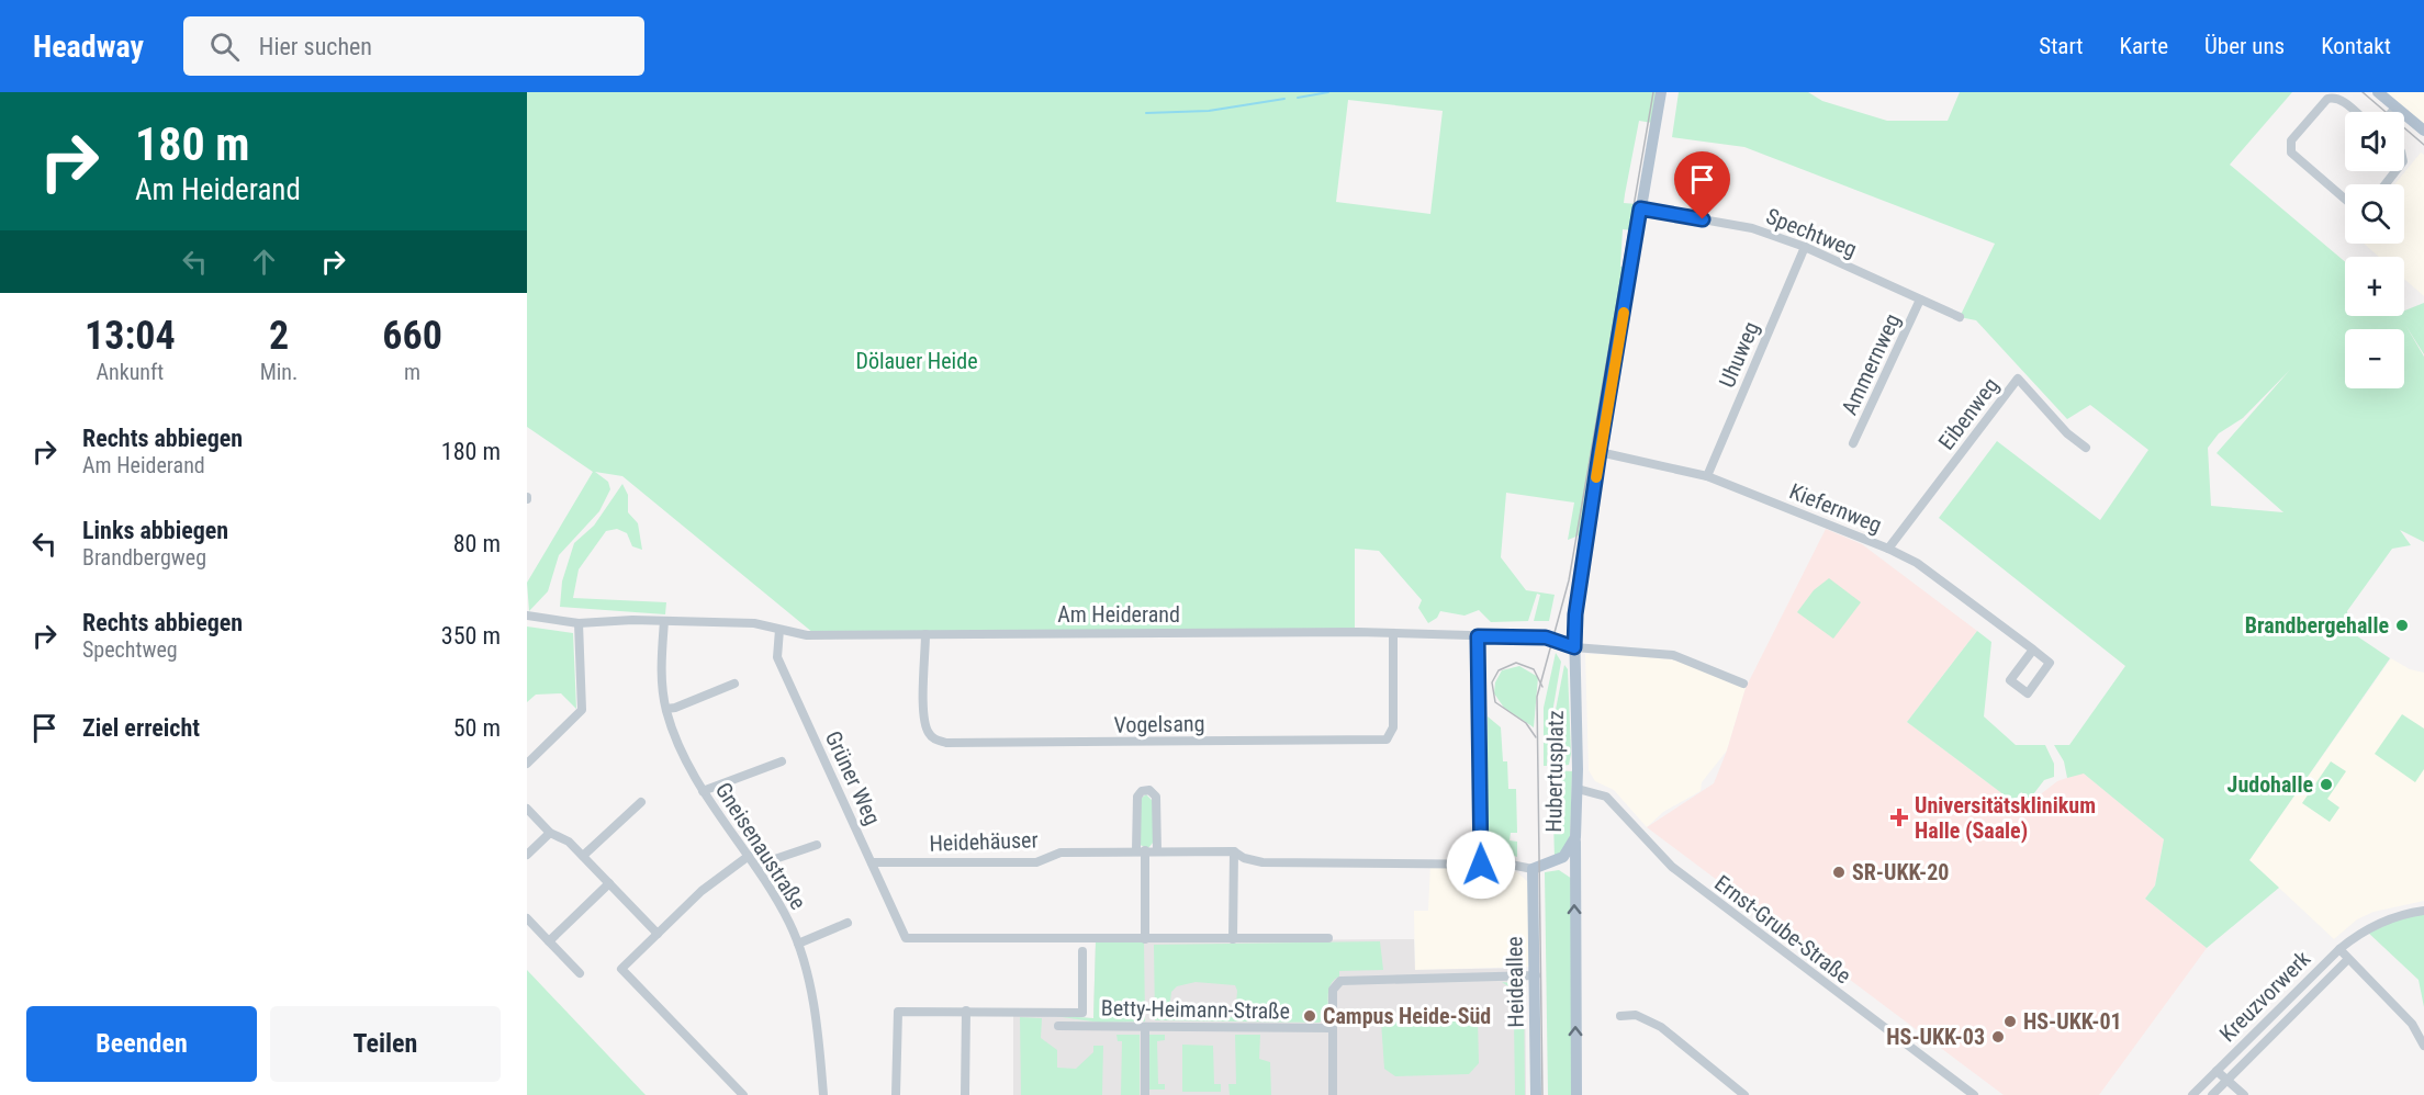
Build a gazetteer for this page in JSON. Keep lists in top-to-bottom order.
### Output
{
  "streets": {
    "main road": ["Hubertusplatz", "Heideallee"],
    "street": [
      "Spechtweg",
      "Uhuweg",
      "Ammernweg",
      "Eibenweg",
      "Kiefernweg",
      "Am Heiderand",
      "Vogelsang",
      "Grüner Weg",
      "Heidehäuser",
      "Gneisenaustraße",
      "Ernst-Grube-Straße",
      "Kreuzvorwerk",
      "Betty-Heimann-Straße"
    ]
  },
  "crossings": [
    ["Spechtweg", "Uhuweg"],
    ["Spechtweg", "Ammernweg"],
    ["Spechtweg", "Hubertusplatz"],
    ["Uhuweg", "Kiefernweg"],
    ["Eibenweg", "Kiefernweg"],
    ["Kiefernweg", "Hubertusplatz"],
    ["Am Heiderand", "Vogelsang"],
    ["Am Heiderand", "Hubertusplatz"],
    ["Am Heiderand", "Grüner Weg"],
    ["Am Heiderand", "Gneisenaustraße"],
    ["Hubertusplatz", "Heidehäuser"],
    ["Hubertusplatz", "Ernst-Grube-Straße"],
    ["Hubertusplatz", "Heideallee"],
    ["Grüner Weg", "Heidehäuser"]
  ],
  "parks": ["Dölauer Heide"],
  "places": {
    "other": [
      "Brandbergehalle",
      "Judohalle",
      "SR-UKK-20",
      "Campus Heide-Süd",
      "HS-UKK-01",
      "HS-UKK-03"
    ],
    "health": ["Universitätsklinikum Halle (Saale)"]
  },
  "page": {
    "header": "Headway",
    "search": "Hier suchen",
    "nav": [
      "Start",
      "Karte",
      "Über uns",
      "Kontakt"
    ],
    "turn": ["180 m", "Am Heiderand"],
    "map_buttons": ["+", "−"],
    "eta": [
      "13:04",
      "Ankunft",
      "2",
      "Min.",
      "660",
      "m"
    ],
    "list": [
      {
        "name": "Rechts abbiegen",
        "note": "Am Heiderand",
        "value": "180 m"
      },
      {
        "name": "Links abbiegen",
        "note": "Brandbergweg",
        "value": "80 m"
      },
      {
        "name": "Rechts abbiegen",
        "note": "Spechtweg",
        "value": "350 m"
      },
      {
        "name": "Ziel erreicht",
        "value": "50 m"
      }
    ],
    "buttons": ["Beenden", "Teilen"]
  }
}
